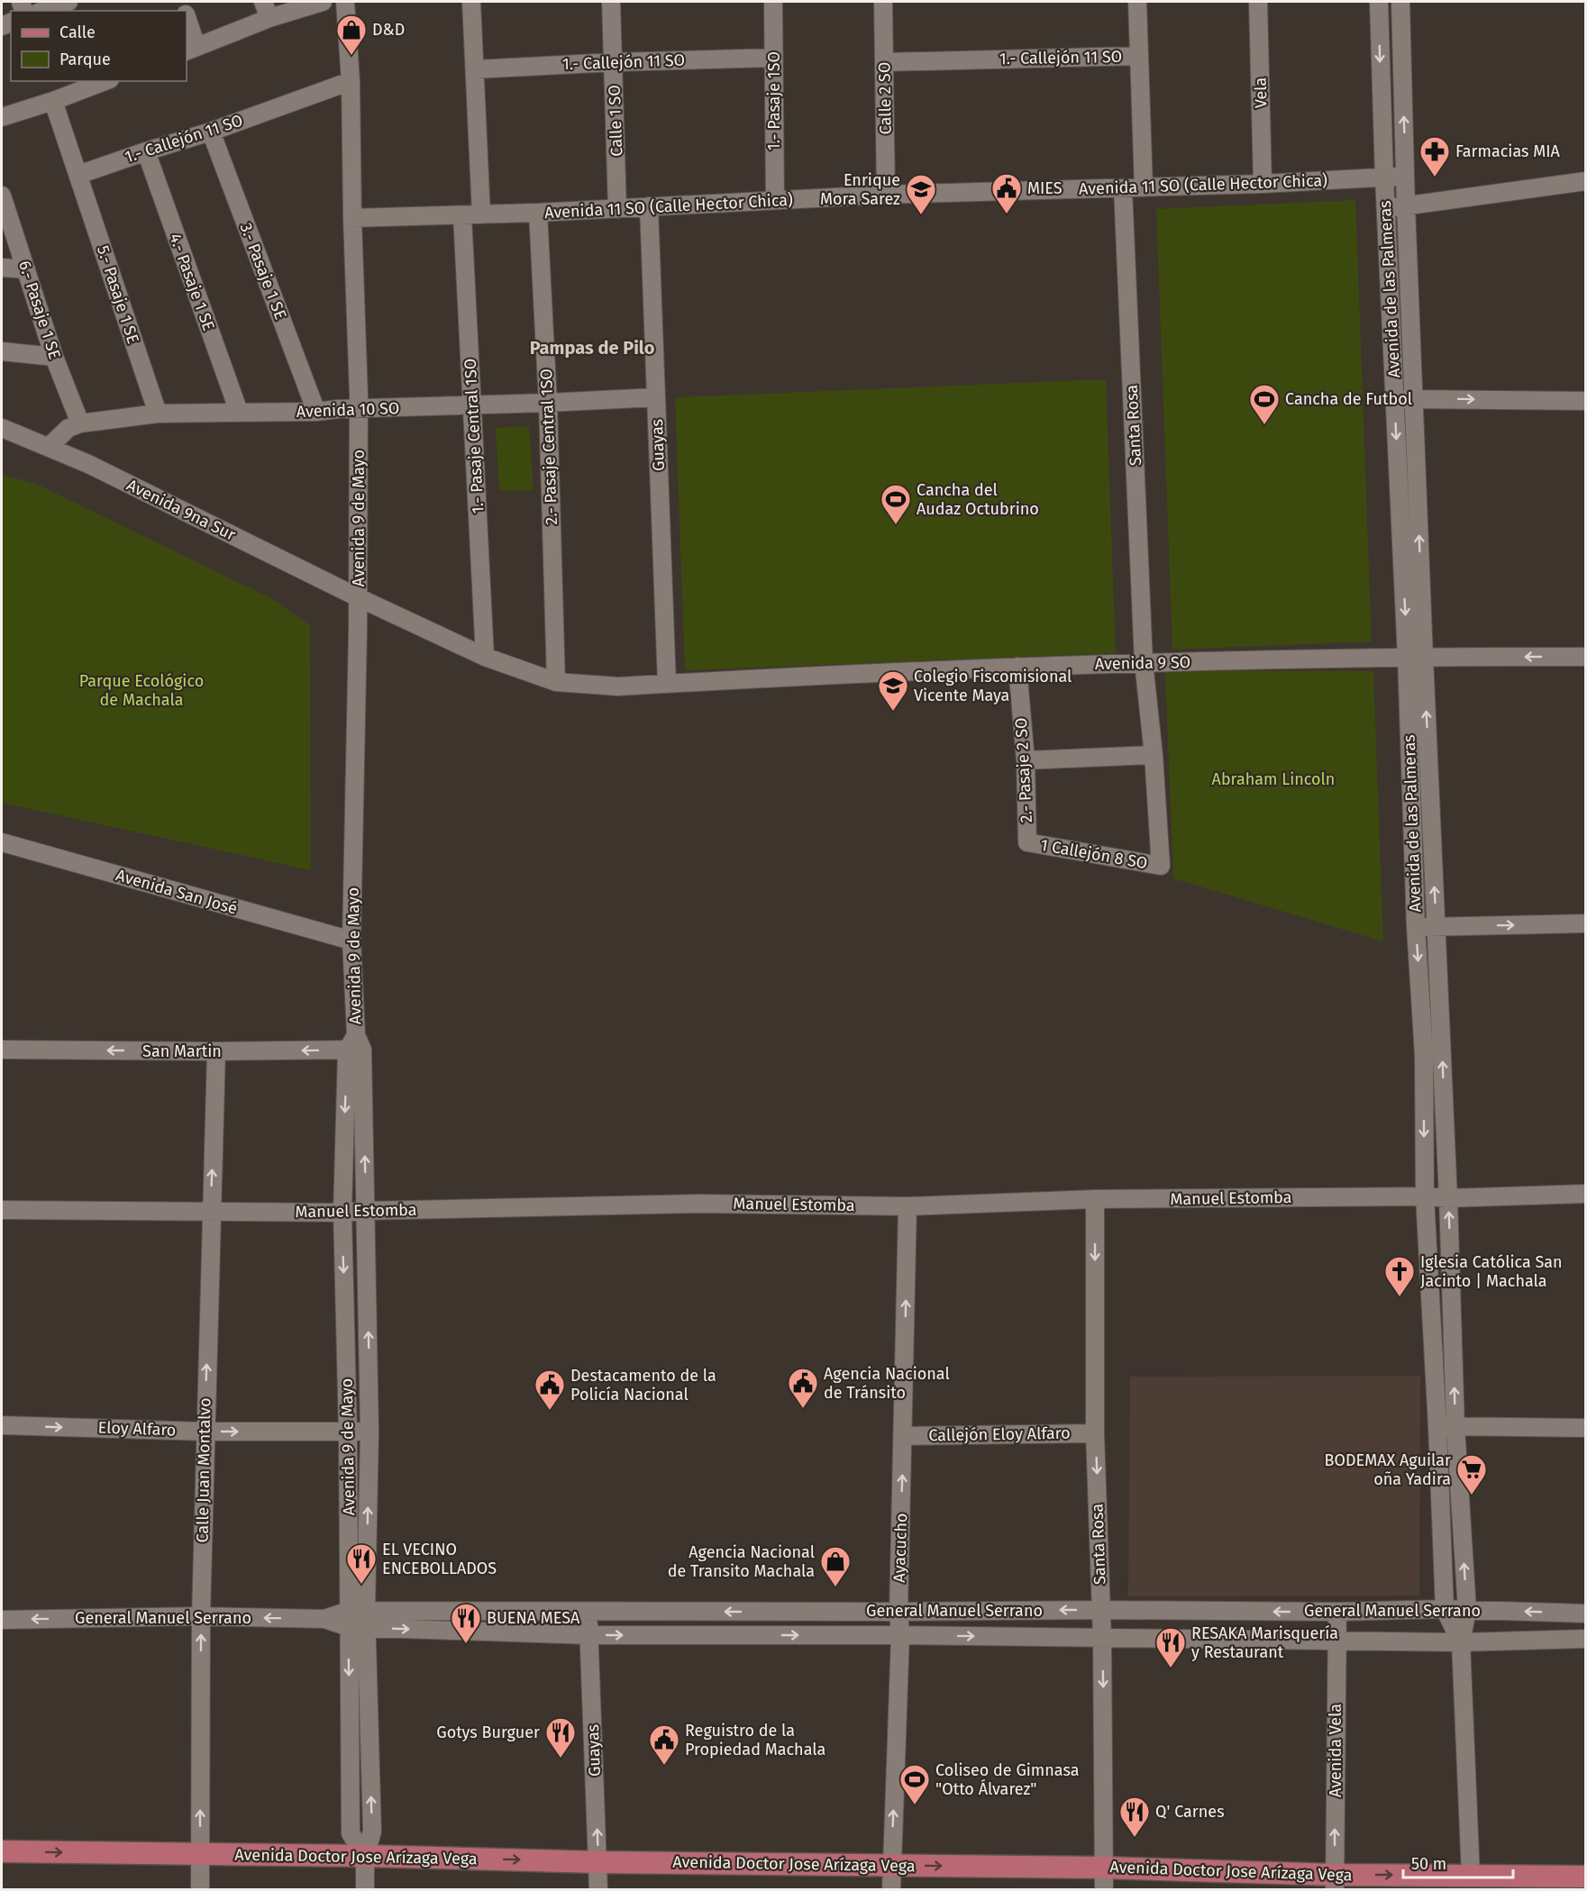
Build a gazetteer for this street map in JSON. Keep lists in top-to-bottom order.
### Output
{
  "streets": {
    "main road": ["Avenida Doctor Jose Arízaga Vega"],
    "street": [
      "1.- Callejón 11 SO",
      "Vela",
      "Calle 2 SO",
      "1.- Pasaje 1SO",
      "Calle 1 SO",
      "Avenida 11 SO (Calle Hector Chica)",
      "3.- Pasaje 1 SE",
      "4.- Pasaje 1 SE",
      "Avenida de las Palmeras",
      "5.- Pasaje 1 SE",
      "6.- Pasaje 1 SE",
      "Avenida 10 SO",
      "Santa Rosa",
      "1.- Pasaje Central 1SO",
      "Guayas",
      "2.- Pasaje Central 1SO",
      "Avenida 9na Sur",
      "Avenida 9 de Mayo",
      "Avenida 9 SO",
      "2.- Pasaje 2 SO",
      "1 Callejón 8 SO",
      "Avenida San José",
      "San Martin",
      "Manuel Estomba",
      "Eloy Alfaro",
      "Callejón Eloy Alfaro",
      "Calle Juan Montalvo",
      "Ayacucho",
      "General Manuel Serrano",
      "Avenida Vela"
    ]
  },
  "crossings": [
    ["1.- Callejón 11 SO", "Calle 2 SO"],
    ["1.- Callejón 11 SO", "1.- Pasaje 1SO"],
    ["1.- Callejón 11 SO", "Calle 1 SO"],
    ["1.- Callejón 11 SO", "3.- Pasaje 1 SE"],
    ["1.- Callejón 11 SO", "4.- Pasaje 1 SE"],
    ["1.- Callejón 11 SO", "5.- Pasaje 1 SE"],
    ["1.- Callejón 11 SO", "Avenida 9 de Mayo"],
    ["Vela", "Avenida 11 SO (Calle Hector Chica)"],
    ["Calle 2 SO", "Avenida 11 SO (Calle Hector Chica)"],
    ["1.- Pasaje 1SO", "Avenida 11 SO (Calle Hector Chica)"],
    ["Calle 1 SO", "Avenida 11 SO (Calle Hector Chica)"],
    ["Avenida 11 SO (Calle Hector Chica)", "Avenida de las Palmeras"],
    ["Avenida 11 SO (Calle Hector Chica)", "Santa Rosa"],
    ["Avenida 11 SO (Calle Hector Chica)", "1.- Pasaje Central 1SO"],
    ["Avenida 11 SO (Calle Hector Chica)", "Guayas"],
    ["Avenida 11 SO (Calle Hector Chica)", "2.- Pasaje Central 1SO"],
    ["Avenida 11 SO (Calle Hector Chica)", "Avenida 9 de Mayo"],
    ["3.- Pasaje 1 SE", "Avenida 10 SO"],
    ["4.- Pasaje 1 SE", "Avenida 10 SO"],
    ["Avenida de las Palmeras", "Avenida 9 SO"],
    ["Avenida de las Palmeras", "Manuel Estomba"],
    ["Avenida de las Palmeras", "General Manuel Serrano"],
    ["Avenida de las Palmeras", "Avenida Doctor Jose Arízaga Vega"],
    ["5.- Pasaje 1 SE", "Avenida 10 SO"],
    ["6.- Pasaje 1 SE", "Avenida 10 SO"],
    ["Avenida 10 SO", "1.- Pasaje Central 1SO"],
    ["Avenida 10 SO", "Guayas"],
    ["Avenida 10 SO", "2.- Pasaje Central 1SO"],
    ["Avenida 10 SO", "Avenida 9na Sur"],
    ["Avenida 10 SO", "Avenida 9 de Mayo"],
    ["Santa Rosa", "Avenida 9 SO"],
    ["Santa Rosa", "1 Callejón 8 SO"],
    ["Santa Rosa", "Manuel Estomba"],
    ["Santa Rosa", "Callejón Eloy Alfaro"],
    ["Santa Rosa", "General Manuel Serrano"],
    ["Santa Rosa", "Avenida Doctor Jose Arízaga Vega"],
    ["1.- Pasaje Central 1SO", "Avenida 9na Sur"],
    ["1.- Pasaje Central 1SO", "Avenida 9 SO"],
    ["Guayas", "Avenida 9 SO"],
    ["Guayas", "General Manuel Serrano"],
    ["Guayas", "Avenida Doctor Jose Arízaga Vega"],
    ["2.- Pasaje Central 1SO", "Avenida 9 SO"],
    ["Avenida 9na Sur", "Avenida 9 de Mayo"],
    ["Avenida 9na Sur", "Avenida 9 SO"],
    ["Avenida 9 de Mayo", "Avenida San José"],
    ["Avenida 9 de Mayo", "San Martin"],
    ["Avenida 9 de Mayo", "Manuel Estomba"],
    ["Avenida 9 de Mayo", "Eloy Alfaro"],
    ["Avenida 9 de Mayo", "General Manuel Serrano"],
    ["Avenida 9 de Mayo", "Avenida Doctor Jose Arízaga Vega"],
    ["Avenida 9 SO", "2.- Pasaje 2 SO"],
    ["2.- Pasaje 2 SO", "1 Callejón 8 SO"],
    ["San Martin", "Calle Juan Montalvo"],
    ["Manuel Estomba", "Calle Juan Montalvo"],
    ["Manuel Estomba", "Ayacucho"],
    ["Eloy Alfaro", "Calle Juan Montalvo"],
    ["Callejón Eloy Alfaro", "Ayacucho"],
    ["Calle Juan Montalvo", "General Manuel Serrano"],
    ["Calle Juan Montalvo", "Avenida Doctor Jose Arízaga Vega"],
    ["Ayacucho", "General Manuel Serrano"],
    ["Ayacucho", "Avenida Doctor Jose Arízaga Vega"],
    ["General Manuel Serrano", "Avenida Vela"],
    ["Avenida Vela", "Avenida Doctor Jose Arízaga Vega"]
  ],
  "one_way": [
    "Santa Rosa",
    "San Martin",
    "Eloy Alfaro",
    "Calle Juan Montalvo",
    "Ayacucho",
    "Avenida Vela",
    "Avenida Doctor Jose Arízaga Vega"
  ],
  "districts": ["Pampas de Pilo"],
  "parks": ["Parque Ecológico de Machala", "Abraham Lincoln"],
  "places": {
    "shop": ["D&D", "Agencia Nacional de Transito Machala"],
    "pharmacy": ["Farmacias MIA"],
    "public building": [
      "MIES",
      "Agencia Nacional de Tránsito",
      "Destacamento de la Policía Nacional",
      "Reguistro de la Propiedad Machala"
    ],
    "school or university": ["Enrique Mora Sarez", "Colegio Fiscomisional Vicente Maya"],
    "sports": ["Cancha de Futbol", "Cancha del Audaz Octubrino", "Coliseo de Gimnasa \"Otto Álvarez\""],
    "church": ["Iglesia Católica San Jacinto | Machala"],
    "supermarket": ["BODEMAX Aguilar oña Yadira"],
    "restaurant": [
      "EL VECINO ENCEBOLLADOS",
      "BUENA MESA",
      "RESAKA Marisquería y Restaurant",
      "Gotys Burguer",
      "Q' Carnes"
    ]
  },
  "legend": ["Calle", "Parque"],
  "scale_bar": "50 m"
}
